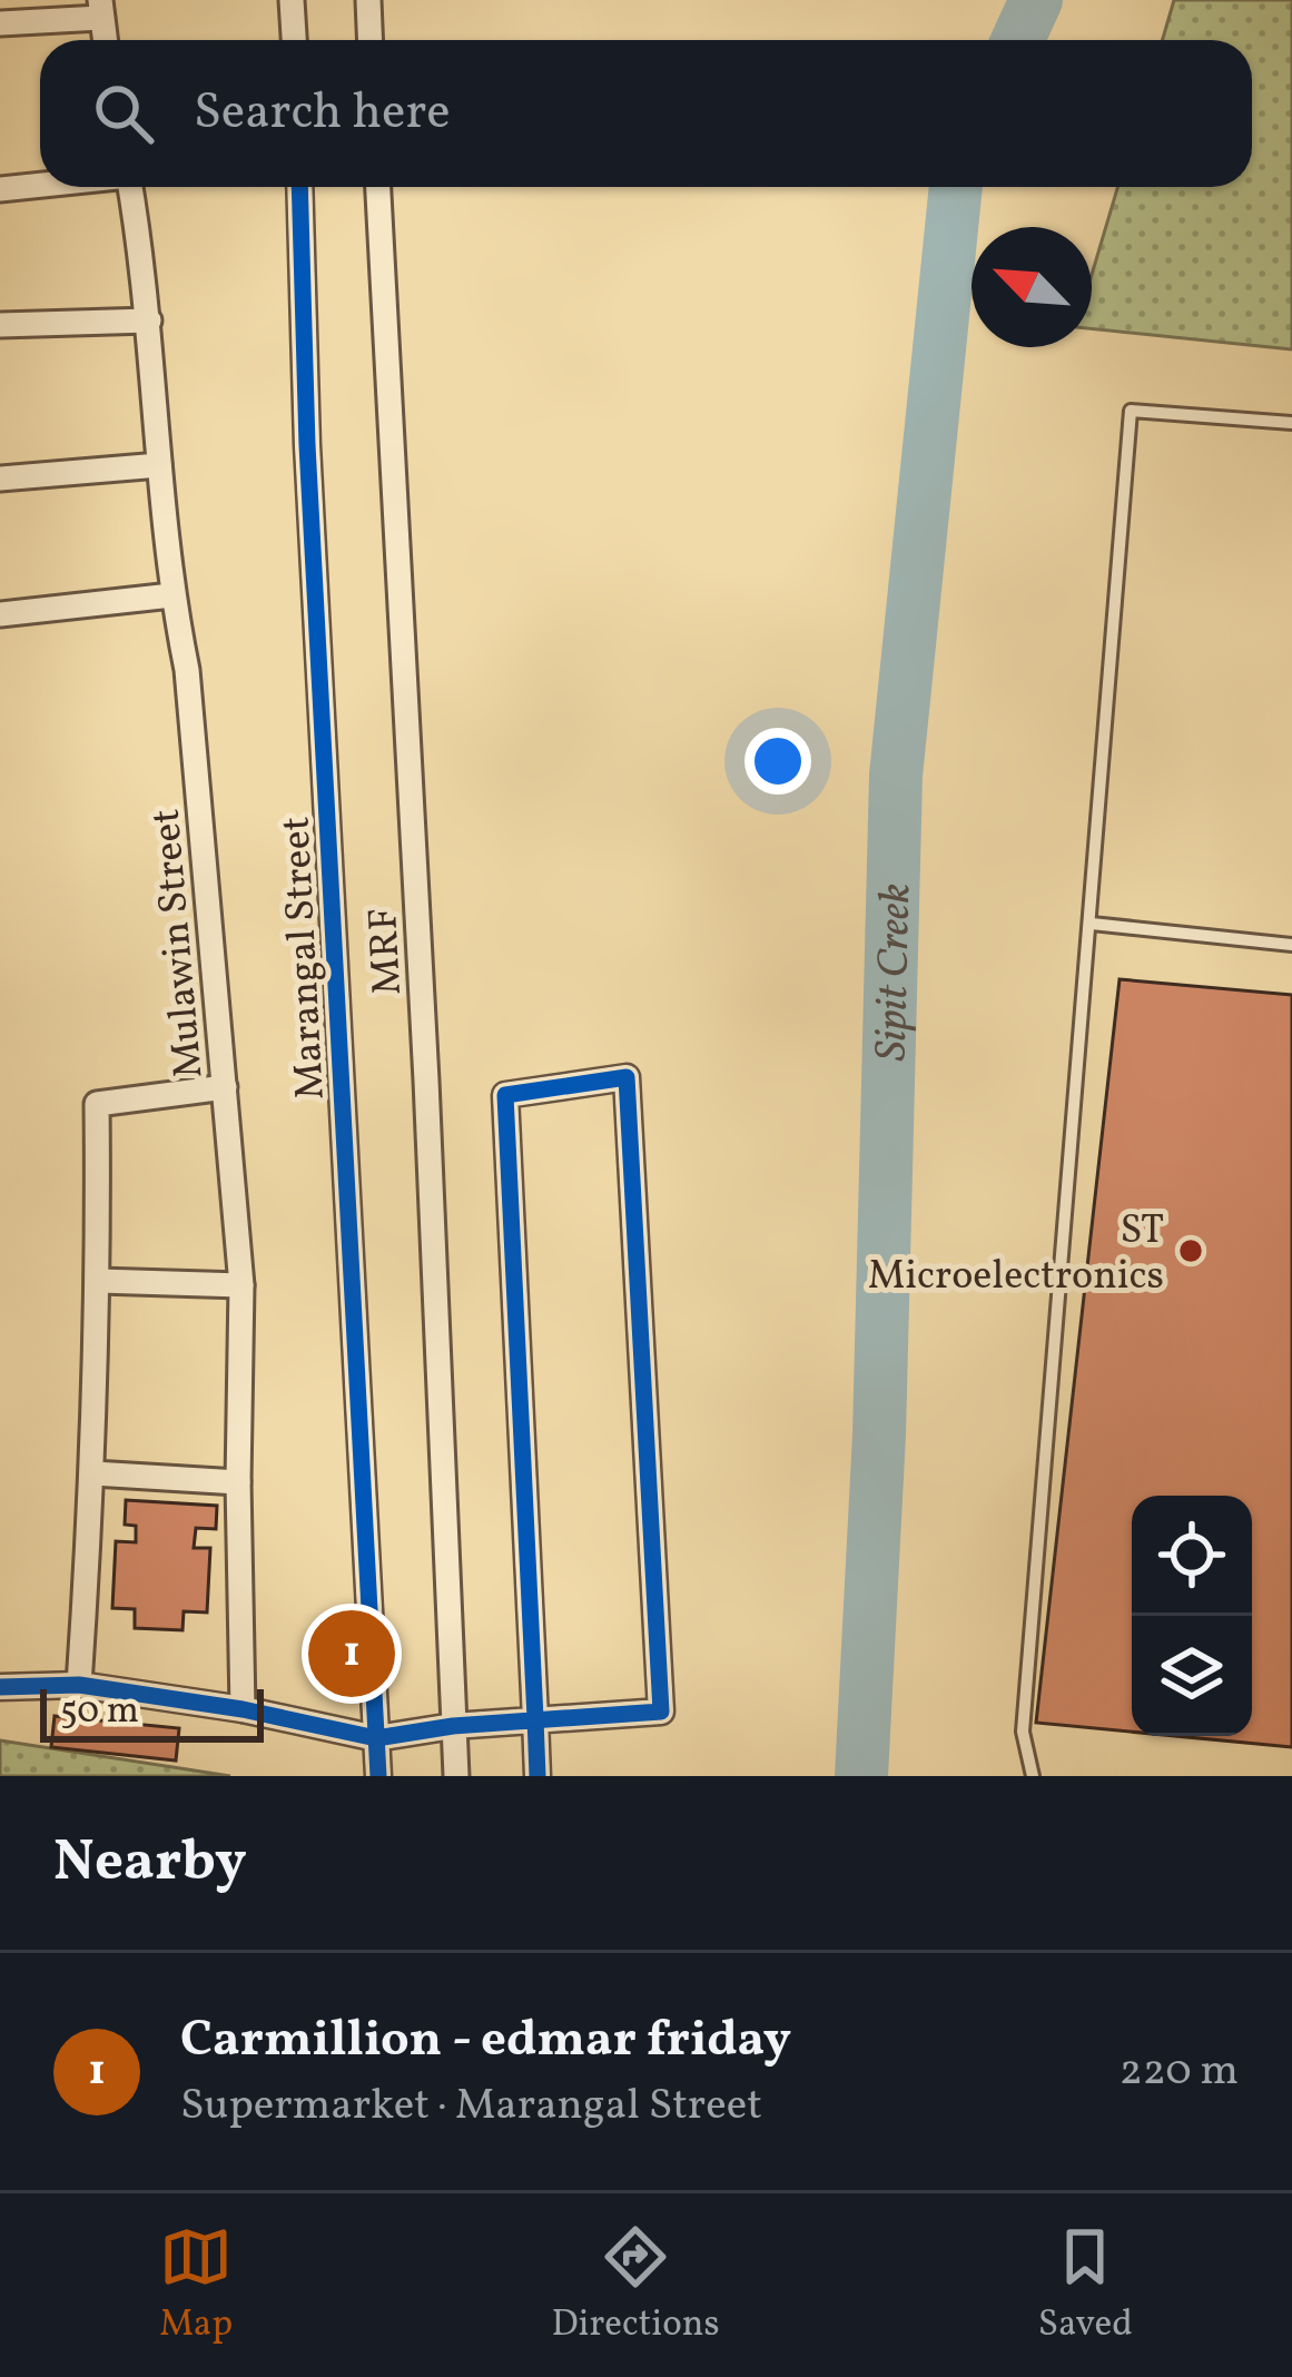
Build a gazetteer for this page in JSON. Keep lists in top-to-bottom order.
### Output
{
  "streets": {
    "street": ["Mulawin Street", "MRF", "Marangal Street"]
  },
  "water": ["Sipit Creek"],
  "places": ["ST Microelectronics"],
  "scale_bar": "50 m",
  "north": "top left",
  "page": {
    "search": "Search here",
    "pins": "1",
    "scale": "50 m",
    "heading": "Nearby",
    "list": [
      {
        "mark": "1",
        "name": "Carmillion - edmar friday",
        "note": "Supermarket · Marangal Street",
        "value": "220 m"
      }
    ],
    "nav": ["Map", "Directions", "Saved"]
  }
}
